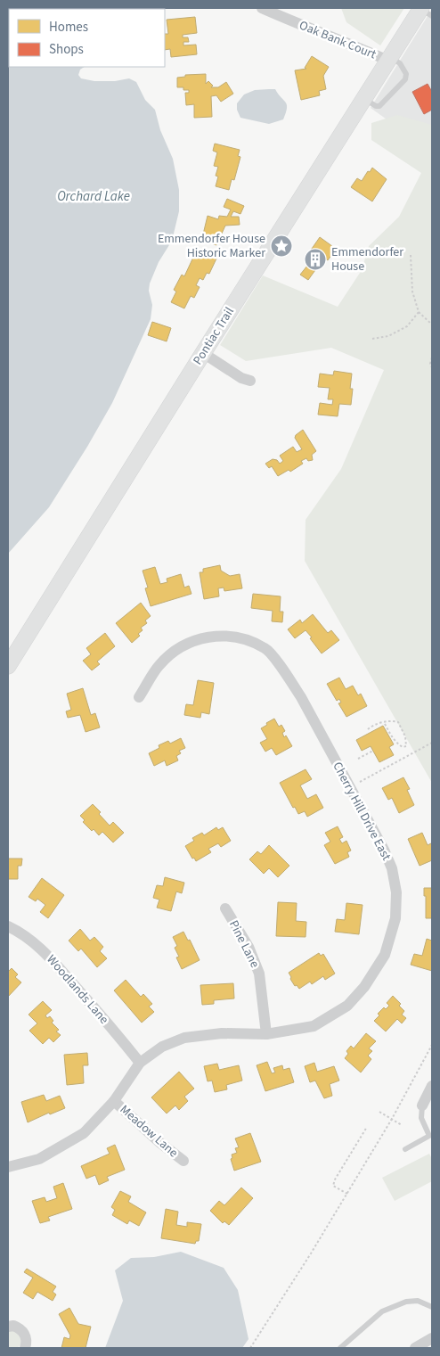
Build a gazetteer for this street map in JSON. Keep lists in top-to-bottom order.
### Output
{
  "streets": {
    "main road": ["Pontiac Trail"],
    "street": [
      "Oak Bank Court",
      "Cherry Hill Drive East",
      "Pine Lane",
      "Woodlands Lane",
      "Meadow Lane"
    ]
  },
  "crossings": [
    ["Oak Bank Court", "Pontiac Trail"],
    ["Cherry Hill Drive East", "Pine Lane"],
    ["Cherry Hill Drive East", "Woodlands Lane"],
    ["Cherry Hill Drive East", "Meadow Lane"]
  ],
  "water": ["Orchard Lake"],
  "places": {
    "place": ["Emmendorfer House Historic Marker"],
    "building": ["Emmendorfer House"]
  },
  "legend": ["Homes", "Shops"]
}
